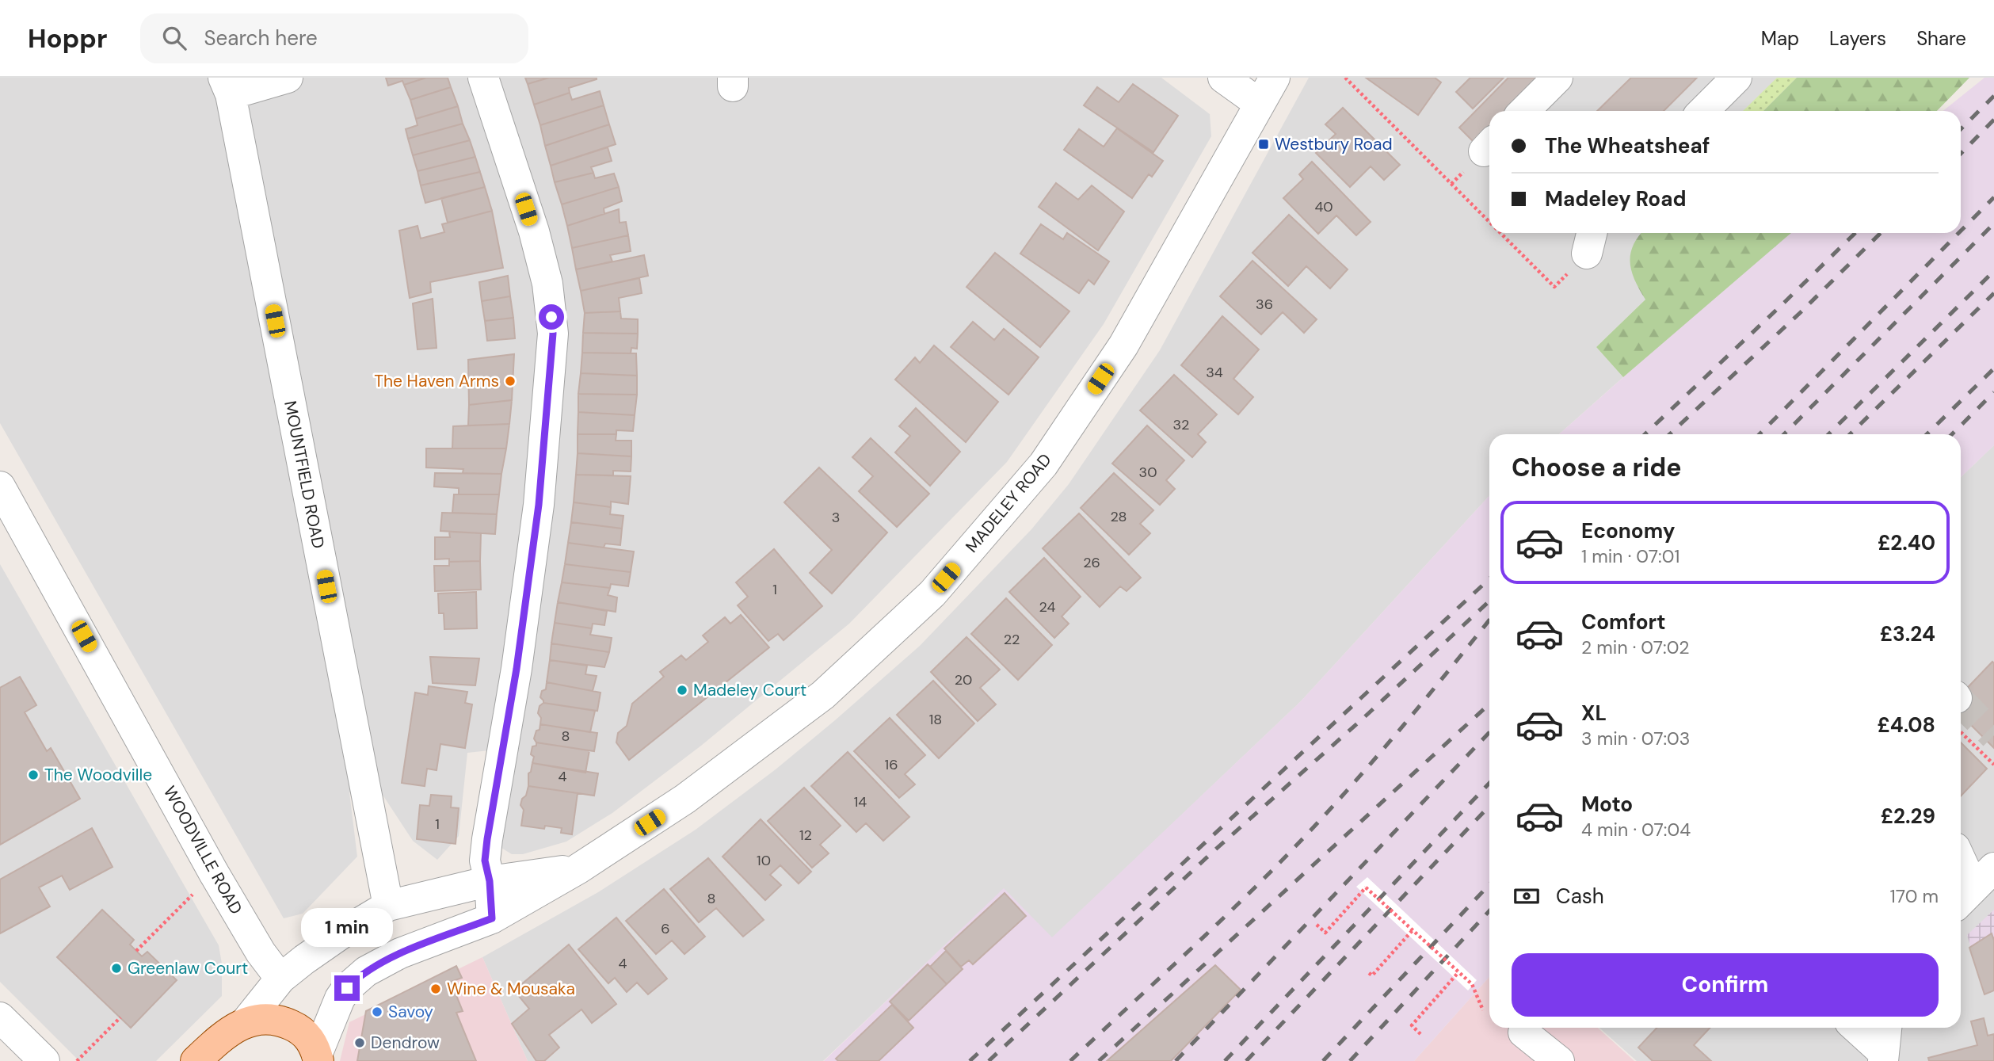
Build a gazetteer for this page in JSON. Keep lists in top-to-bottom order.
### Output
{
  "streets": {
    "street": ["MOUNTFIELD ROAD", "MADELEY ROAD", "WOODVILLE ROAD"]
  },
  "crossings": [
    ["MOUNTFIELD ROAD", "MADELEY ROAD"],
    ["MADELEY ROAD", "WOODVILLE ROAD"]
  ],
  "places": {
    "transit": ["Westbury Road"],
    "other": [
      "The Haven Arms",
      "Madeley Court",
      "The Woodville",
      "Greenlaw Court",
      "Wine & Mousaka",
      "Savoy",
      "Dendrow"
    ]
  },
  "house_numbers": [
    "40",
    "36",
    "34",
    "32",
    "30",
    "28",
    "3",
    "26",
    "1",
    "24",
    "22",
    "20",
    "18",
    "8",
    "16",
    "4",
    "14",
    "1",
    "12",
    "10",
    "8",
    "6",
    "4"
  ],
  "page": {
    "header": "Hoppr",
    "search": "Search here",
    "nav": ["Map", "Layers", "Share"],
    "banner": ["The Wheatsheaf", "Madeley Road"],
    "heading": "Choose a ride",
    "list": [
      {
        "name": "Economy",
        "note": "1 min · 07:01",
        "value": "£2.40"
      },
      {
        "name": "Comfort",
        "note": "2 min · 07:02",
        "value": "£3.24"
      },
      {
        "name": "XL",
        "note": "3 min · 07:03",
        "value": "£4.08"
      },
      {
        "name": "Moto",
        "note": "4 min · 07:04",
        "value": "£2.29"
      }
    ],
    "pay": ["Cash", "170 m"],
    "bubble": "1 min",
    "buttons": "Confirm"
  }
}
